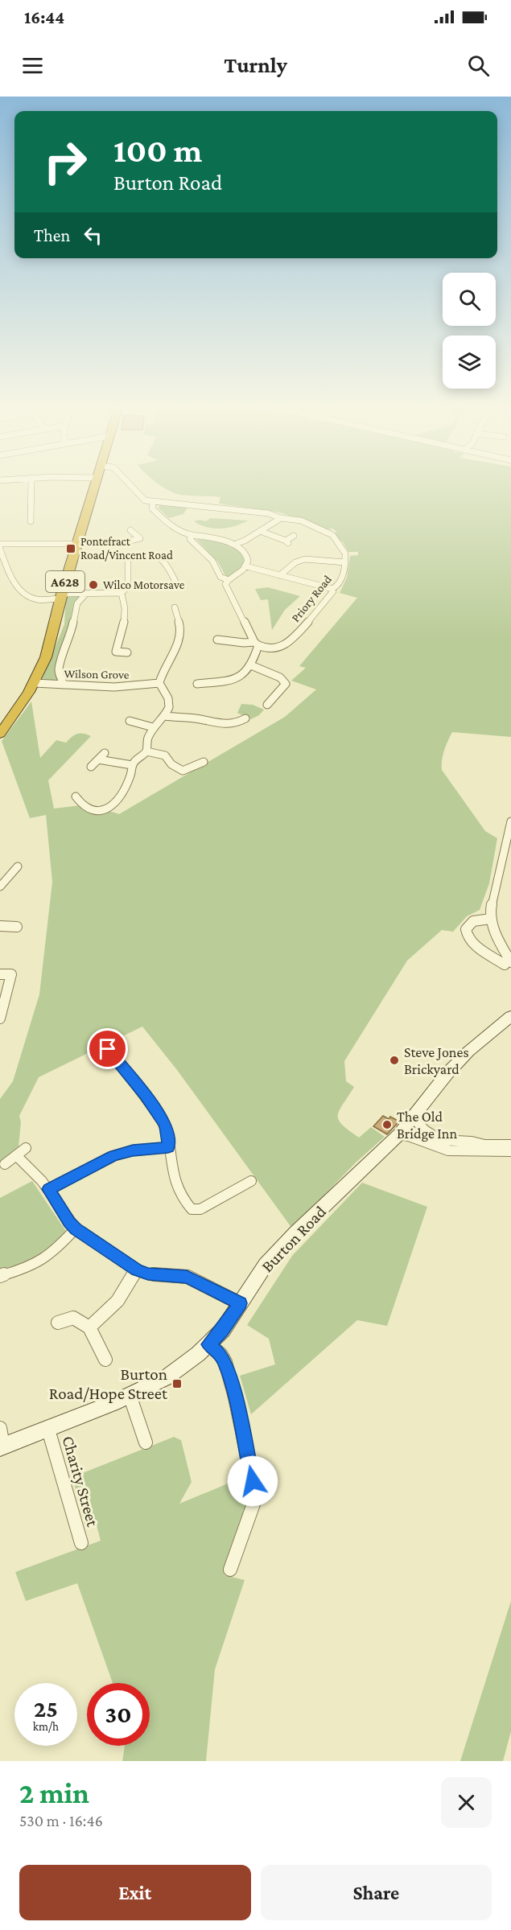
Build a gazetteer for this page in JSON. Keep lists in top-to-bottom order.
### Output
{
  "streets": {
    "highway": ["A628"],
    "street": [
      "Priory Road",
      "Wilson Grove",
      "Burton Road",
      "Charity Street"
    ]
  },
  "crossings": [
    ["A628", "Wilson Grove"],
    ["Burton Road", "Charity Street"]
  ],
  "places": {
    "transit": ["Pontefract Road/Vincent Road", "Burton Road/Hope Street"],
    "other": ["Wilco Motorsave", "Steve Jones Brickyard", "The Old Bridge Inn"]
  },
  "page": {
    "status": "16:44",
    "header": "Turnly",
    "turn": ["100 m", "Burton Road"],
    "then": "Then",
    "speed": "25 km/h",
    "limit": "30",
    "heading": ["2 min", "530 m · 16:46"],
    "buttons": ["Exit", "Share"]
  }
}
